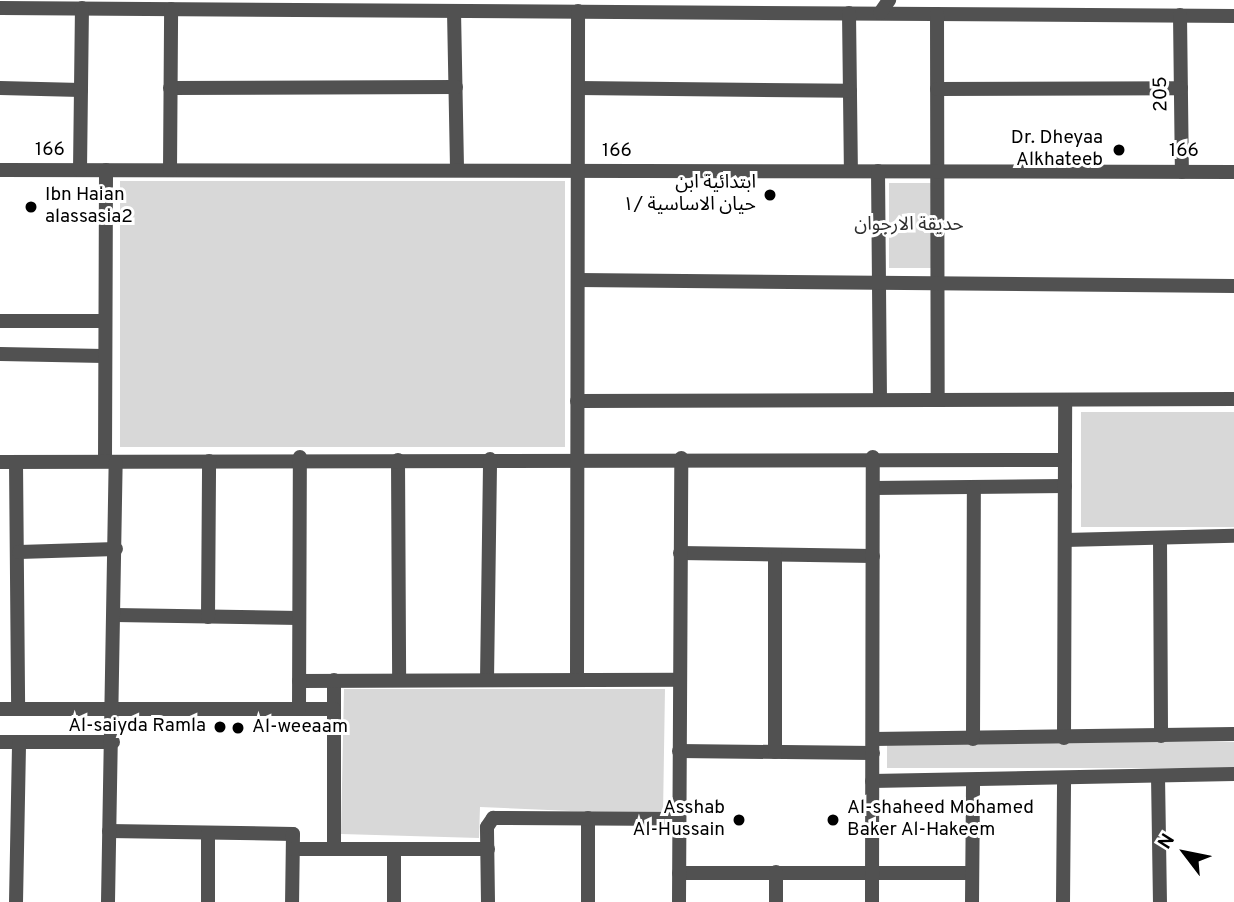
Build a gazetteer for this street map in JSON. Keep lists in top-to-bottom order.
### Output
{
  "streets": {
    "street": ["205", "166"]
  },
  "crossings": [
    ["205", "166"]
  ],
  "parks": ["حديقة الارجوان"],
  "places": [
    "Dr. Dheyaa Alkhateeb",
    "ابتدائية ابن حيان الاساسية /١",
    "Ibn Haian alassasia2",
    "Al-saiyda Ramla",
    "Al-weeaam",
    "Asshab Al-Hussain",
    "Al-shaheed Mohamed Baker Al-Hakeem"
  ],
  "north": "top left"
}
